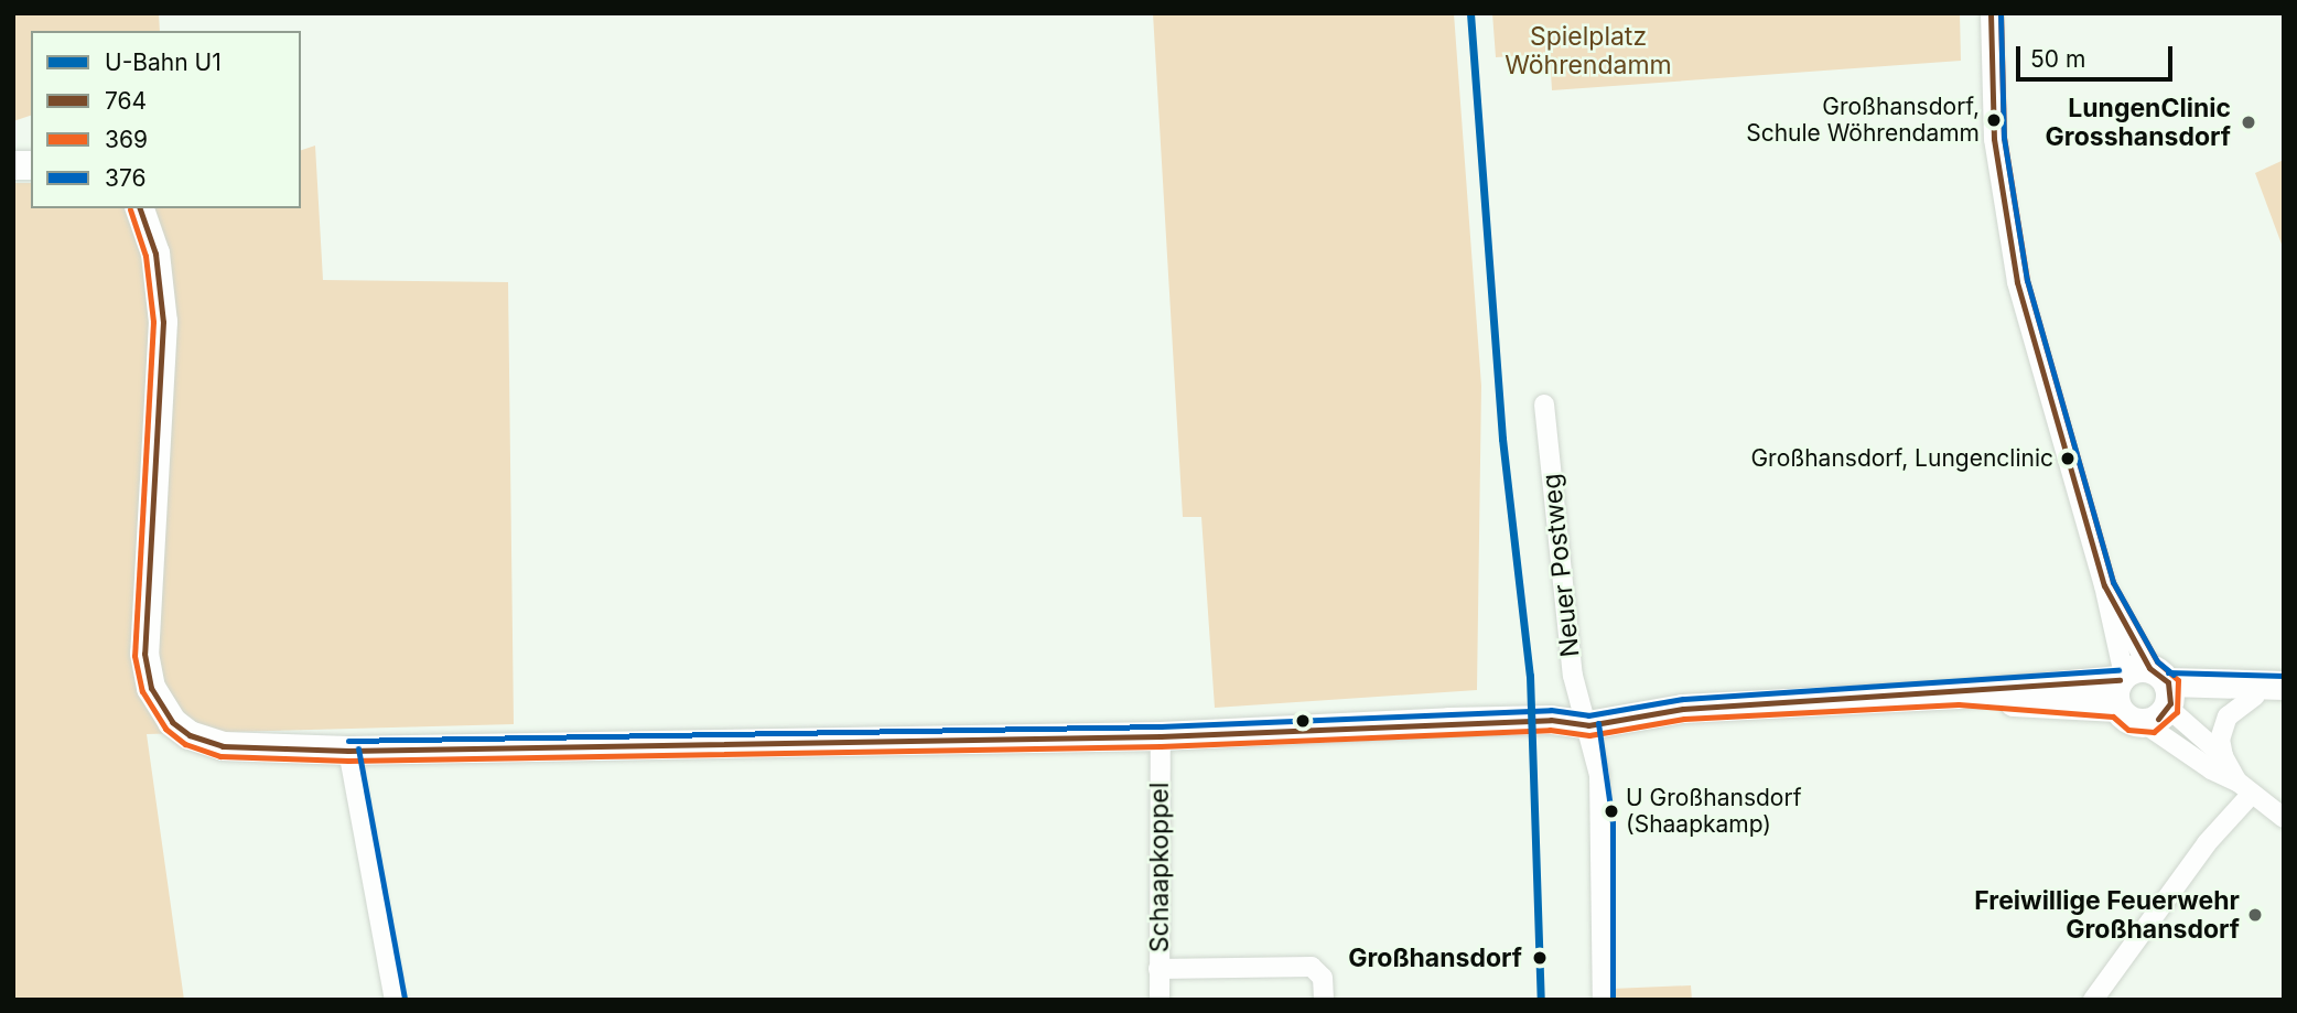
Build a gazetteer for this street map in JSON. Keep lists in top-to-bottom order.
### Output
{
  "streets": {
    "street": ["Neuer Postweg", "Schaapkoppel"]
  },
  "parks": ["Spielplatz Wöhrendamm"],
  "places": [
    "Großhansdorf, Schule Wöhrendamm",
    "LungenClinic Grosshansdorf",
    "Großhansdorf, Lungenclinic",
    "U Großhansdorf (Shaapkamp)",
    "Freiwillige Feuerwehr Großhansdorf",
    "Großhansdorf"
  ],
  "lines": [
    "metro line U1",
    "transit line 764",
    "transit line 369",
    "transit line 376"
  ],
  "legend": [
    "U-Bahn U1",
    "764",
    "369",
    "376"
  ],
  "scale_bar": "50 m"
}
